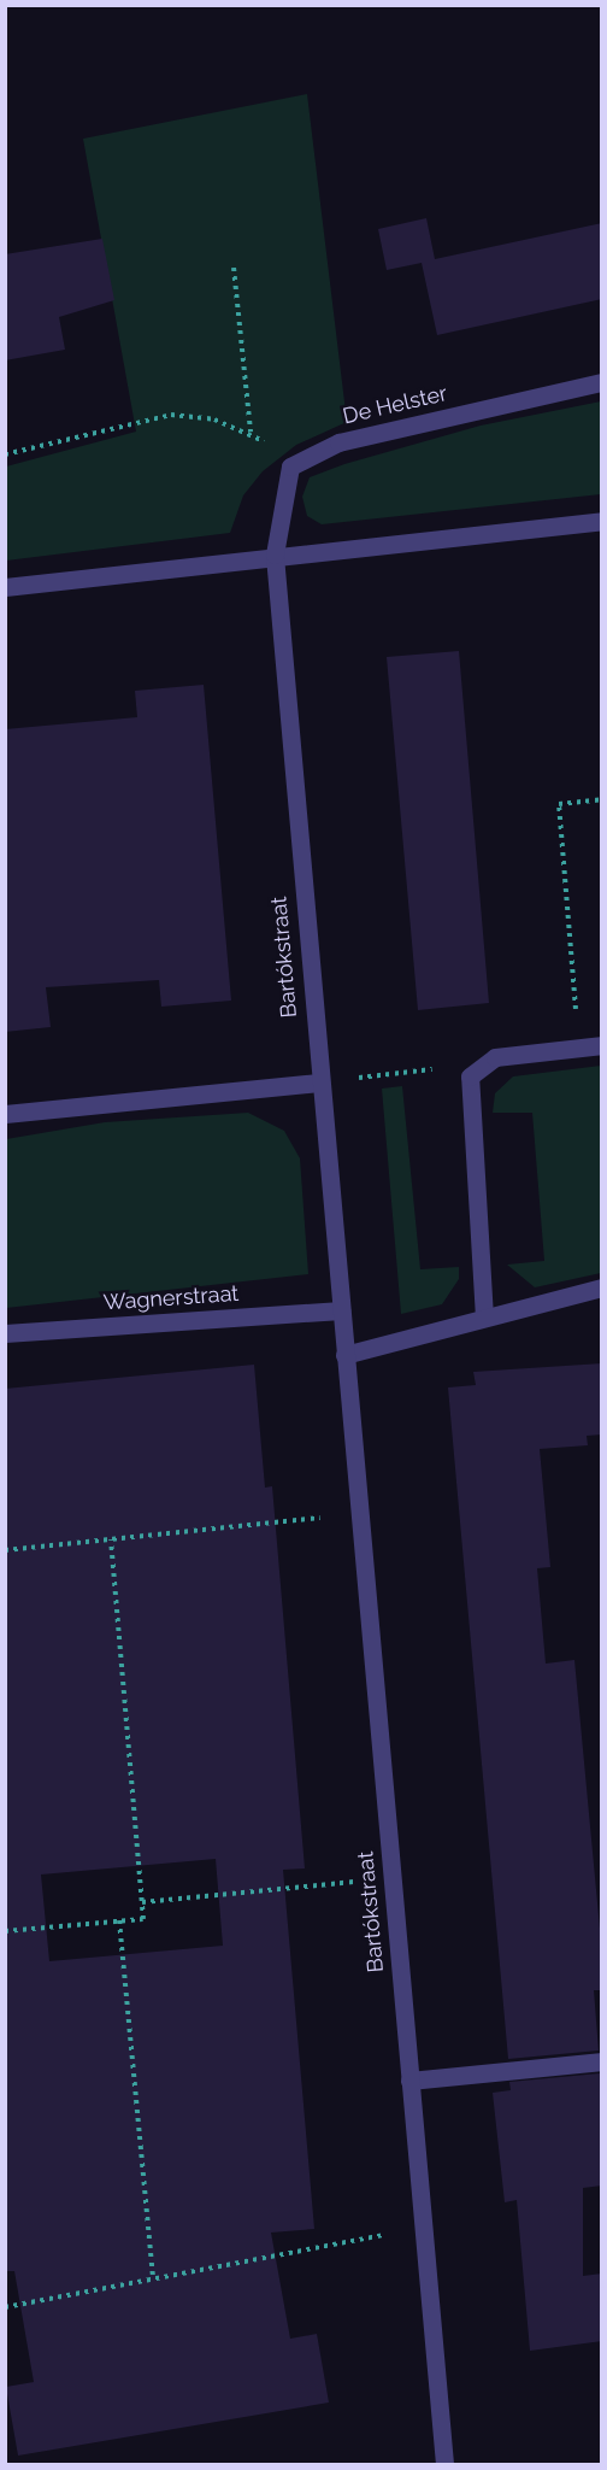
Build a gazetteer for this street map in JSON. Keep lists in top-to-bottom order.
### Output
{
  "streets": {
    "street": ["De Helster", "Bartókstraat", "Wagnerstraat"]
  },
  "crossings": [
    ["Bartókstraat", "Wagnerstraat"]
  ]
}
